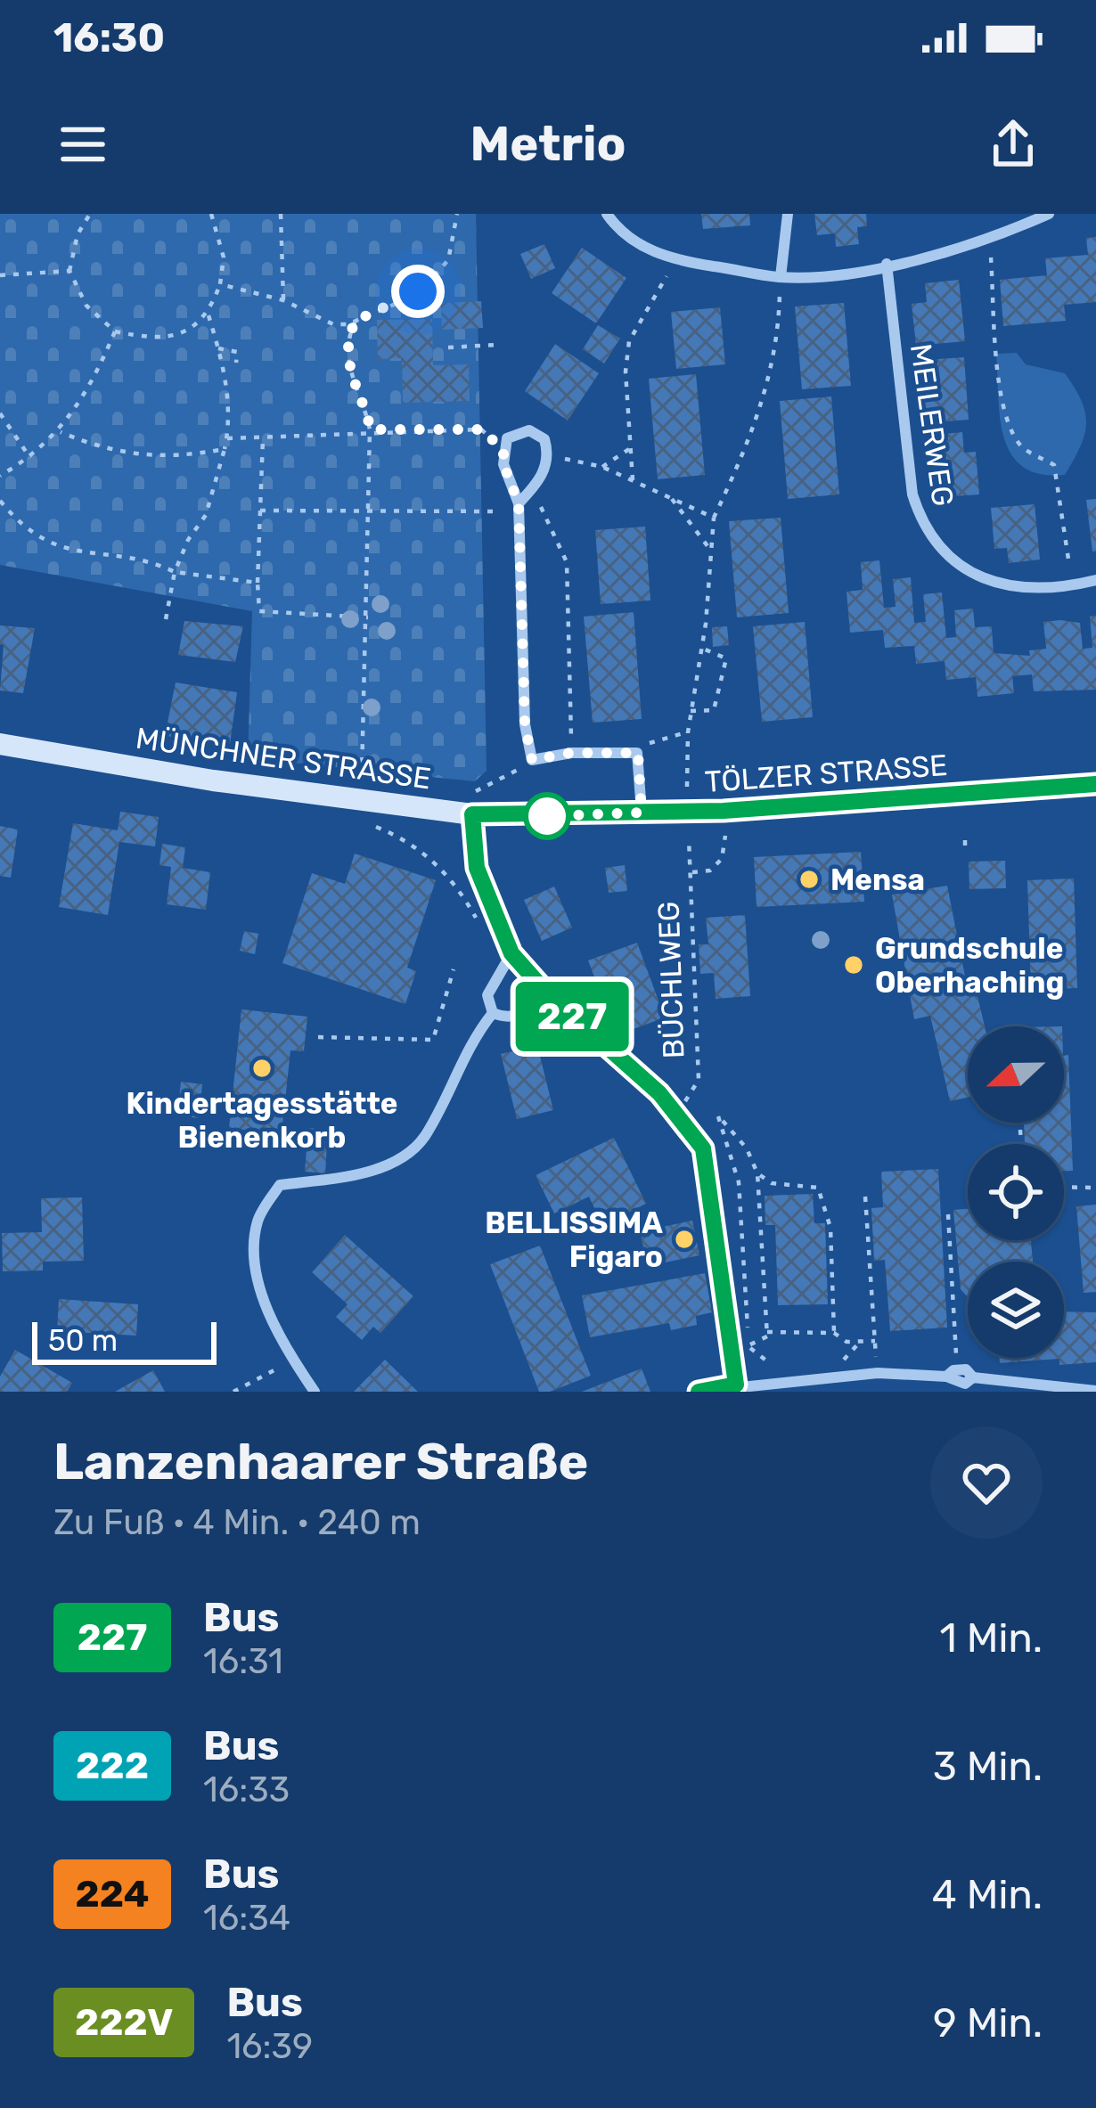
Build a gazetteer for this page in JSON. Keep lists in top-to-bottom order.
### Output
{
  "streets": {
    "main road": ["MÜNCHNER STRASSE", "TÖLZER STRASSE"],
    "street": ["MEILERWEG"],
    "path": ["BÜCHLWEG"]
  },
  "crossings": [
    ["MÜNCHNER STRASSE", "TÖLZER STRASSE"]
  ],
  "places": [
    "Mensa",
    "Grundschule Oberhaching",
    "Kindertagesstätte Bienenkorb",
    "BELLISSIMA Figaro"
  ],
  "lines": ["bus line 227"],
  "scale_bar": "50 m",
  "north": "left",
  "page": {
    "status": "16:30",
    "header": "Metrio",
    "on_map": "227",
    "scale": "50 m",
    "heading": ["Lanzenhaarer Straße", "Zu Fuß · 4 Min. · 240 m"],
    "list": [
      {
        "mark": "227",
        "name": "Bus",
        "note": "16:31",
        "value": "1 Min."
      },
      {
        "mark": "222",
        "name": "Bus",
        "note": "16:33",
        "value": "3 Min."
      },
      {
        "mark": "224",
        "name": "Bus",
        "note": "16:34",
        "value": "4 Min."
      },
      {
        "mark": "222V",
        "name": "Bus",
        "note": "16:39",
        "value": "9 Min."
      }
    ]
  }
}
